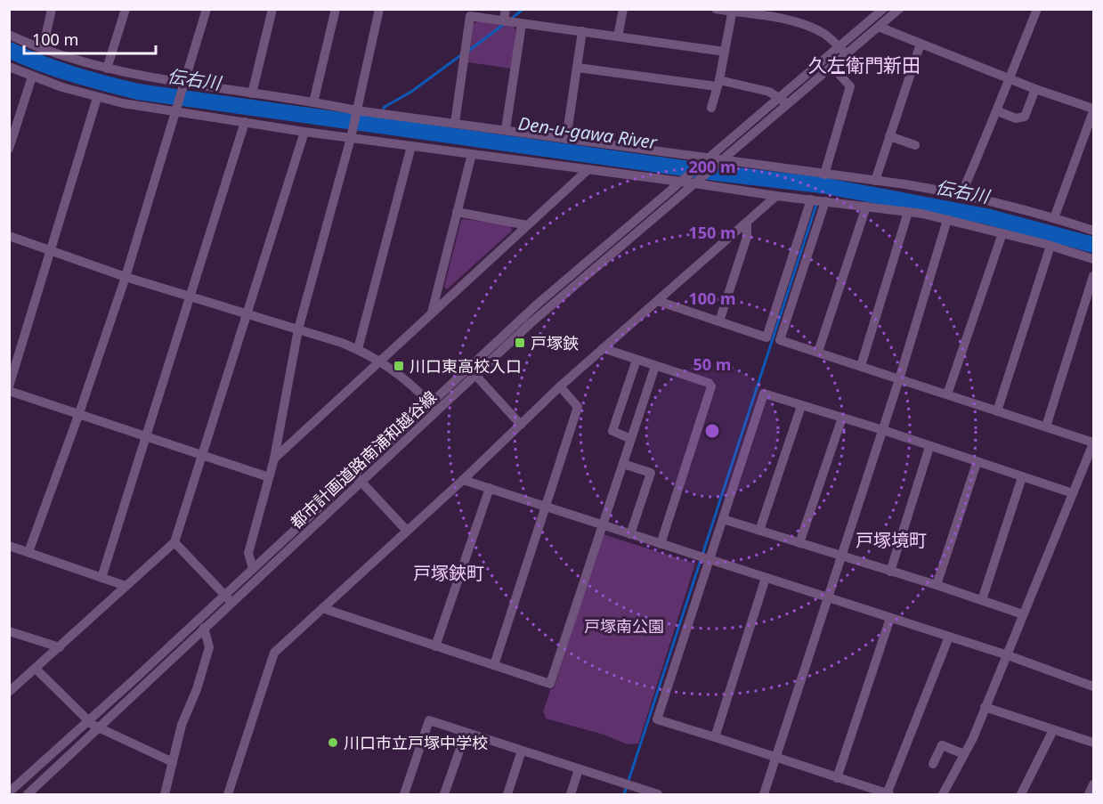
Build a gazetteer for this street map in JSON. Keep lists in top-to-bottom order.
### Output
{
  "streets": {
    "street": ["都市計画道路南浦和越谷線"]
  },
  "districts": ["久左衛門新田", "戸塚境町", "戸塚鋏町"],
  "water": ["伝右川", "Den-u-gawa River"],
  "parks": ["戸塚南公園"],
  "places": {
    "transit": ["戸塚鋏", "川口東高校入口"],
    "other": ["川口市立戸塚中学校"]
  },
  "scale_bar": "100 m",
  "rings": [
    "200 m",
    "150 m",
    "100 m",
    "50 m"
  ]
}
